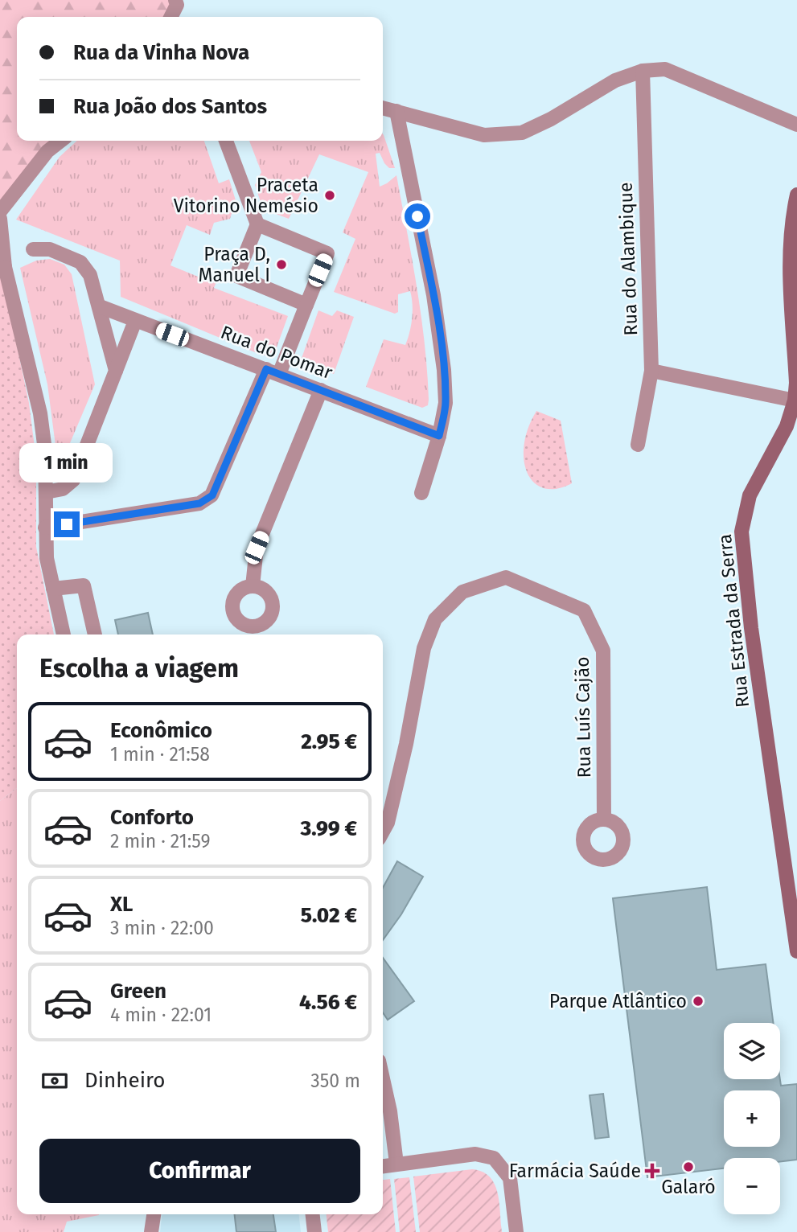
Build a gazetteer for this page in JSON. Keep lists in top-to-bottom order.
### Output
{
  "streets": {
    "street": [
      "Rua do Alambique",
      "Rua do Pomar",
      "Rua Estrada da Serra",
      "Rua Luís Cajão"
    ]
  },
  "places": {
    "other": [
      "Praceta Vitorino Nemésio",
      "Praça D, Manuel I",
      "Parque Atlântico",
      "Galaró"
    ],
    "health": ["Farmácia Saúde"]
  },
  "page": {
    "banner": ["Rua da Vinha Nova", "Rua João dos Santos"],
    "bubble": "1 min",
    "heading": "Escolha a viagem",
    "list": [
      {
        "name": "Econômico",
        "note": "1 min · 21:58",
        "value": "2.95 €"
      },
      {
        "name": "Conforto",
        "note": "2 min · 21:59",
        "value": "3.99 €"
      },
      {
        "name": "XL",
        "note": "3 min · 22:00",
        "value": "5.02 €"
      },
      {
        "name": "Green",
        "note": "4 min · 22:01",
        "value": "4.56 €"
      }
    ],
    "map_buttons": ["+", "−"],
    "pay": ["Dinheiro", "350 m"],
    "buttons": "Confirmar"
  }
}
